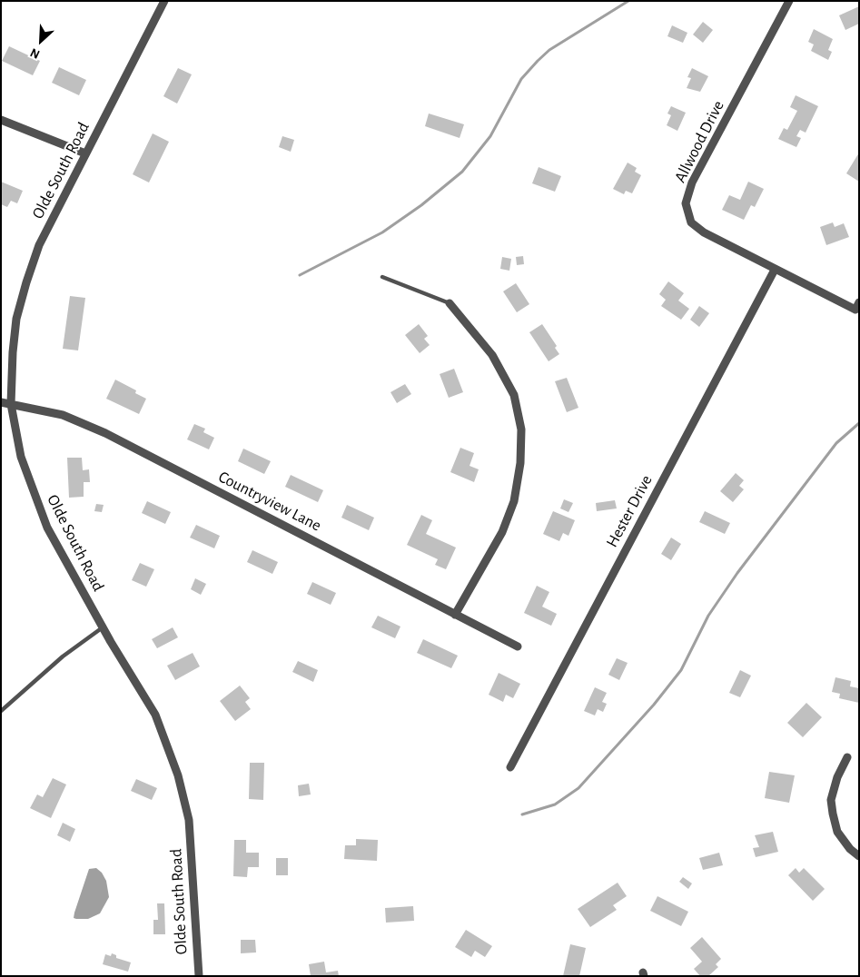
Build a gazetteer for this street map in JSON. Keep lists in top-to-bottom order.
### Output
{
  "streets": {
    "street": [
      "Allwood Drive",
      "Olde South Road",
      "Countryview Lane",
      "Hester Drive"
    ]
  },
  "crossings": [
    ["Allwood Drive", "Hester Drive"],
    ["Olde South Road", "Countryview Lane"]
  ],
  "north": "bottom left"
}
